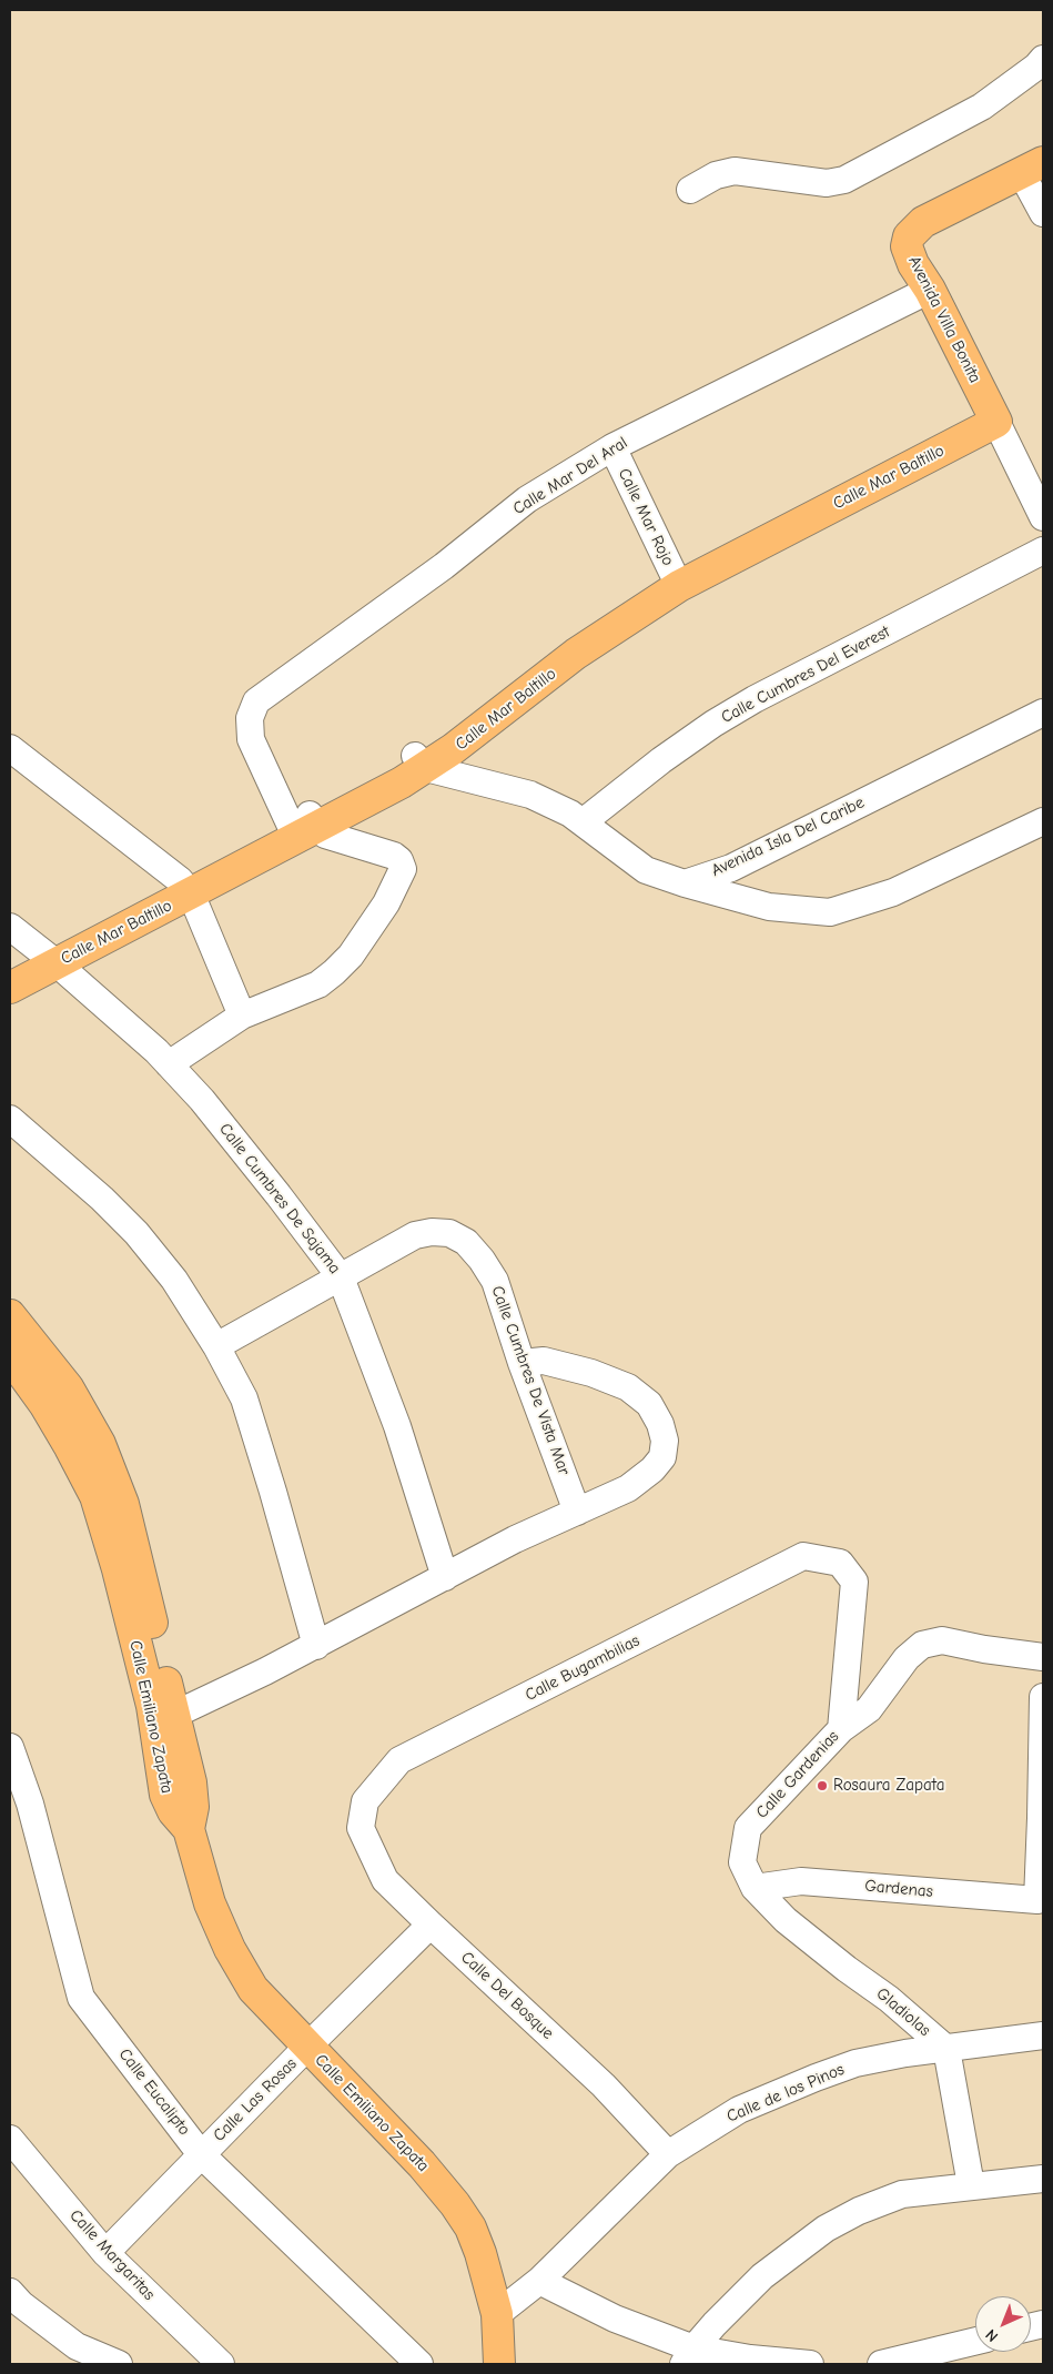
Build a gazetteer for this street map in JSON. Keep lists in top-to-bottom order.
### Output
{
  "streets": {
    "main road": ["Avenida Villa Bonita", "Calle Mar Baltillo", "Calle Emiliano Zapata"],
    "street": [
      "Calle Mar Del Aral",
      "Calle Mar Rojo",
      "Calle Cumbres Del Everest",
      "Avenida Isla Del Caribe",
      "Calle Cumbres De Sajama",
      "Calle Cumbres De Vista Mar",
      "Calle Bugambilias",
      "Calle Gardenias",
      "Gardenas",
      "Calle Del Bosque",
      "Gladiolas",
      "Calle Eucalipto",
      "Calle de los Pinos",
      "Calle Las Rosas",
      "Calle Margaritas"
    ]
  },
  "crossings": [
    ["Avenida Villa Bonita", "Calle Mar Del Aral"],
    ["Avenida Villa Bonita", "Calle Mar Baltillo"],
    ["Calle Mar Del Aral", "Calle Mar Baltillo"],
    ["Calle Mar Del Aral", "Calle Mar Rojo"],
    ["Calle Mar Baltillo", "Calle Mar Rojo"],
    ["Calle Mar Baltillo", "Calle Cumbres De Sajama"],
    ["Calle Cumbres De Sajama", "Calle Cumbres De Vista Mar"],
    ["Calle Bugambilias", "Calle Gardenias"],
    ["Calle Bugambilias", "Calle Del Bosque"],
    ["Calle Emiliano Zapata", "Calle de los Pinos"],
    ["Calle Emiliano Zapata", "Calle Las Rosas"],
    ["Calle Gardenias", "Gardenas"],
    ["Calle Gardenias", "Gladiolas"],
    ["Gardenas", "Gladiolas"],
    ["Calle Del Bosque", "Calle de los Pinos"],
    ["Calle Del Bosque", "Calle Las Rosas"],
    ["Gladiolas", "Calle de los Pinos"],
    ["Calle Eucalipto", "Calle Las Rosas"],
    ["Calle Las Rosas", "Calle Margaritas"]
  ],
  "places": ["Rosaura Zapata"],
  "north": "bottom left"
}
